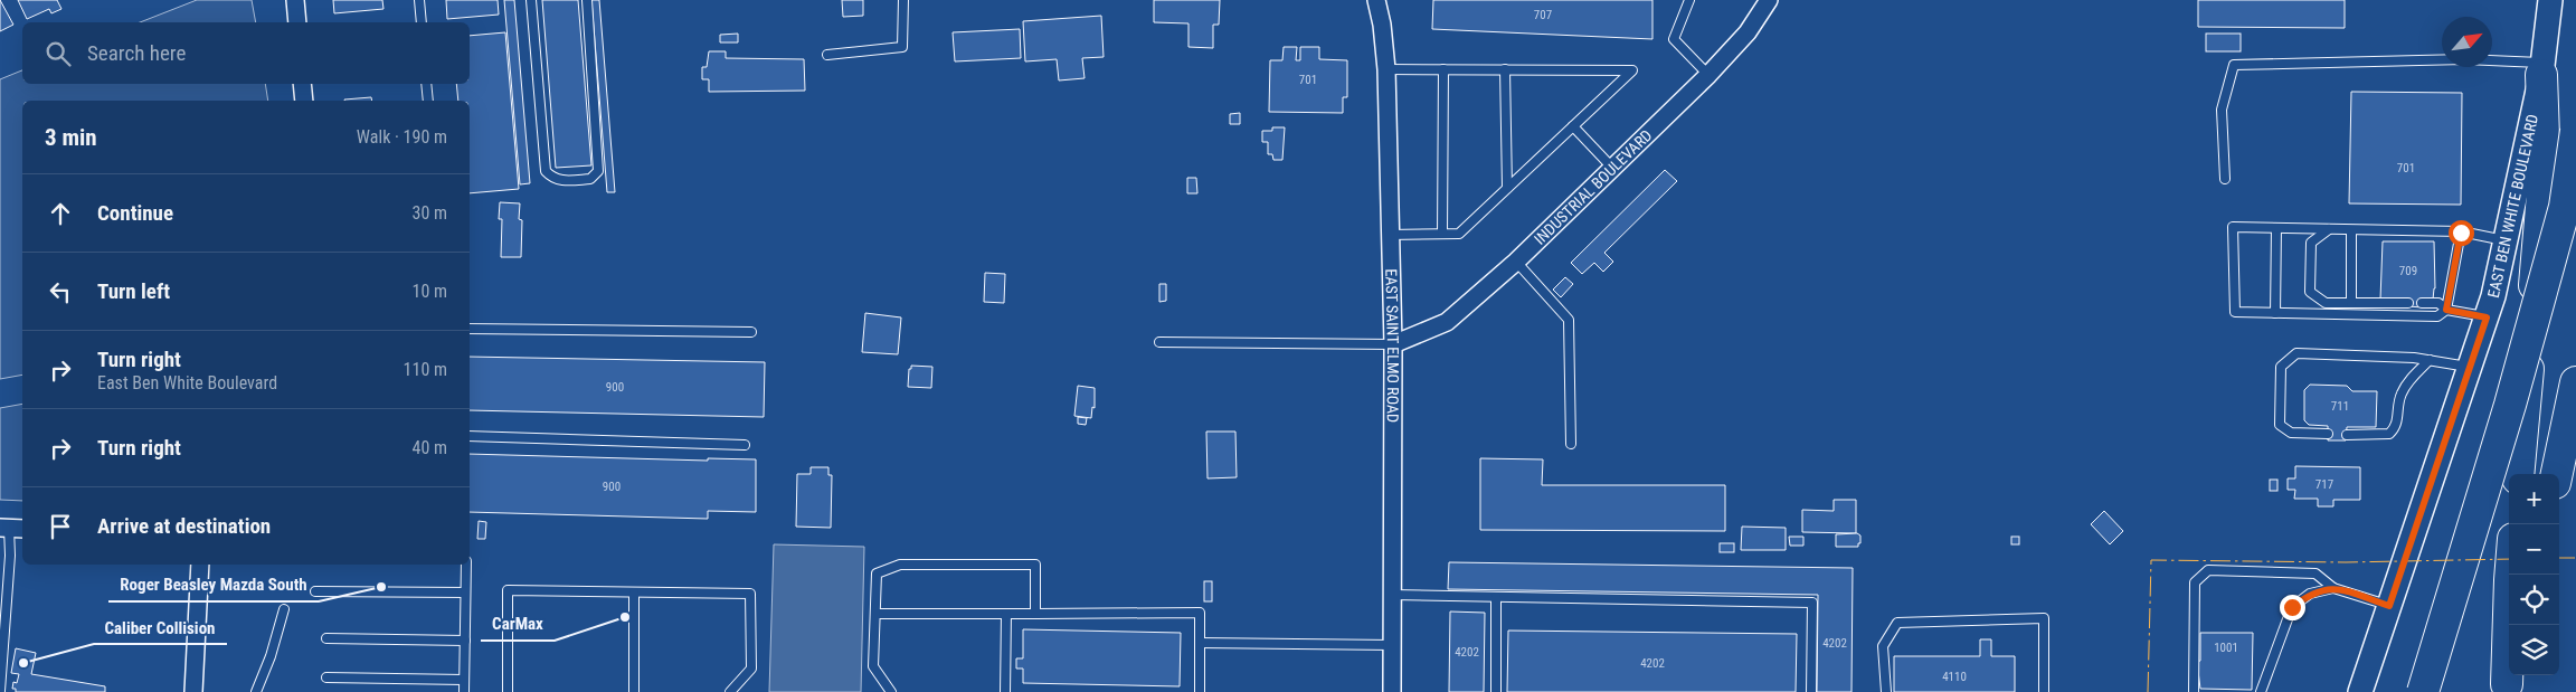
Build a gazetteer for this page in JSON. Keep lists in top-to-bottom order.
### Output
{
  "streets": {
    "main road": ["EAST BEN WHITE BOULEVARD"],
    "street": ["INDUSTRIAL BOULEVARD", "EAST SAINT ELMO ROAD"]
  },
  "crossings": [
    ["INDUSTRIAL BOULEVARD", "EAST SAINT ELMO ROAD"]
  ],
  "places": ["Roger Beasley Mazda South", "CarMax", "Caliber Collision"],
  "house_numbers": [
    "707",
    "701",
    "701",
    "709",
    "900",
    "711",
    "717",
    "900",
    "4202",
    "1001",
    "4202",
    "4202",
    "4110"
  ],
  "north": "top right",
  "page": {
    "search": "Search here",
    "heading": ["3 min", "Walk · 190 m"],
    "list": [
      ["Continue", "30 m"],
      ["Turn left", "10 m"],
      ["Turn right", "East Ben White Boulevard", "110 m"],
      ["Turn right", "40 m"],
      "Arrive at destination"
    ],
    "map_buttons": ["+", "−"]
  }
}
